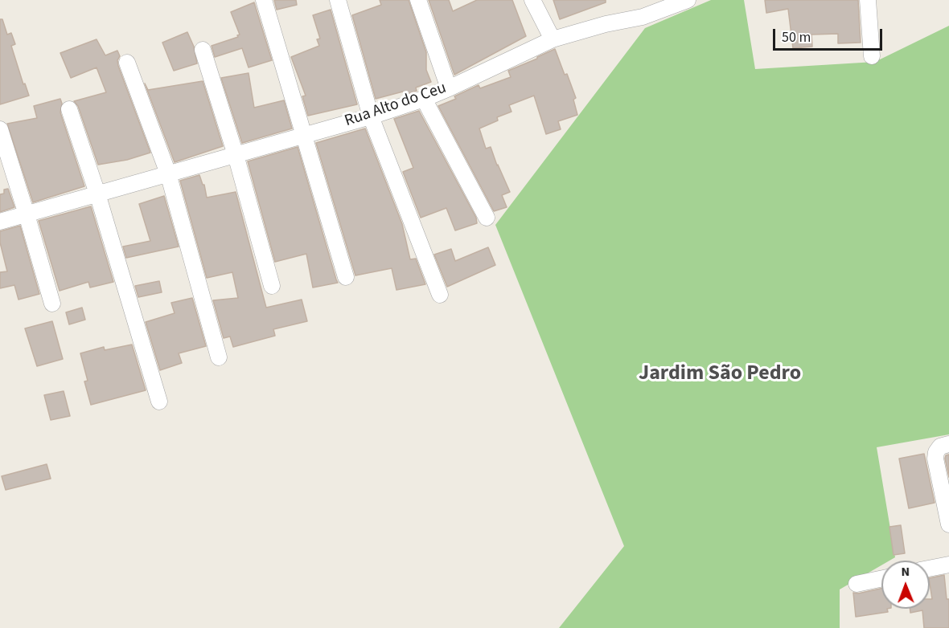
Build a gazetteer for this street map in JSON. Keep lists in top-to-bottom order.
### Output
{
  "streets": {
    "street": ["Rua Alto do Ceu"]
  },
  "districts": ["Jardim São Pedro"],
  "scale_bar": "50 m",
  "north": "top"
}
